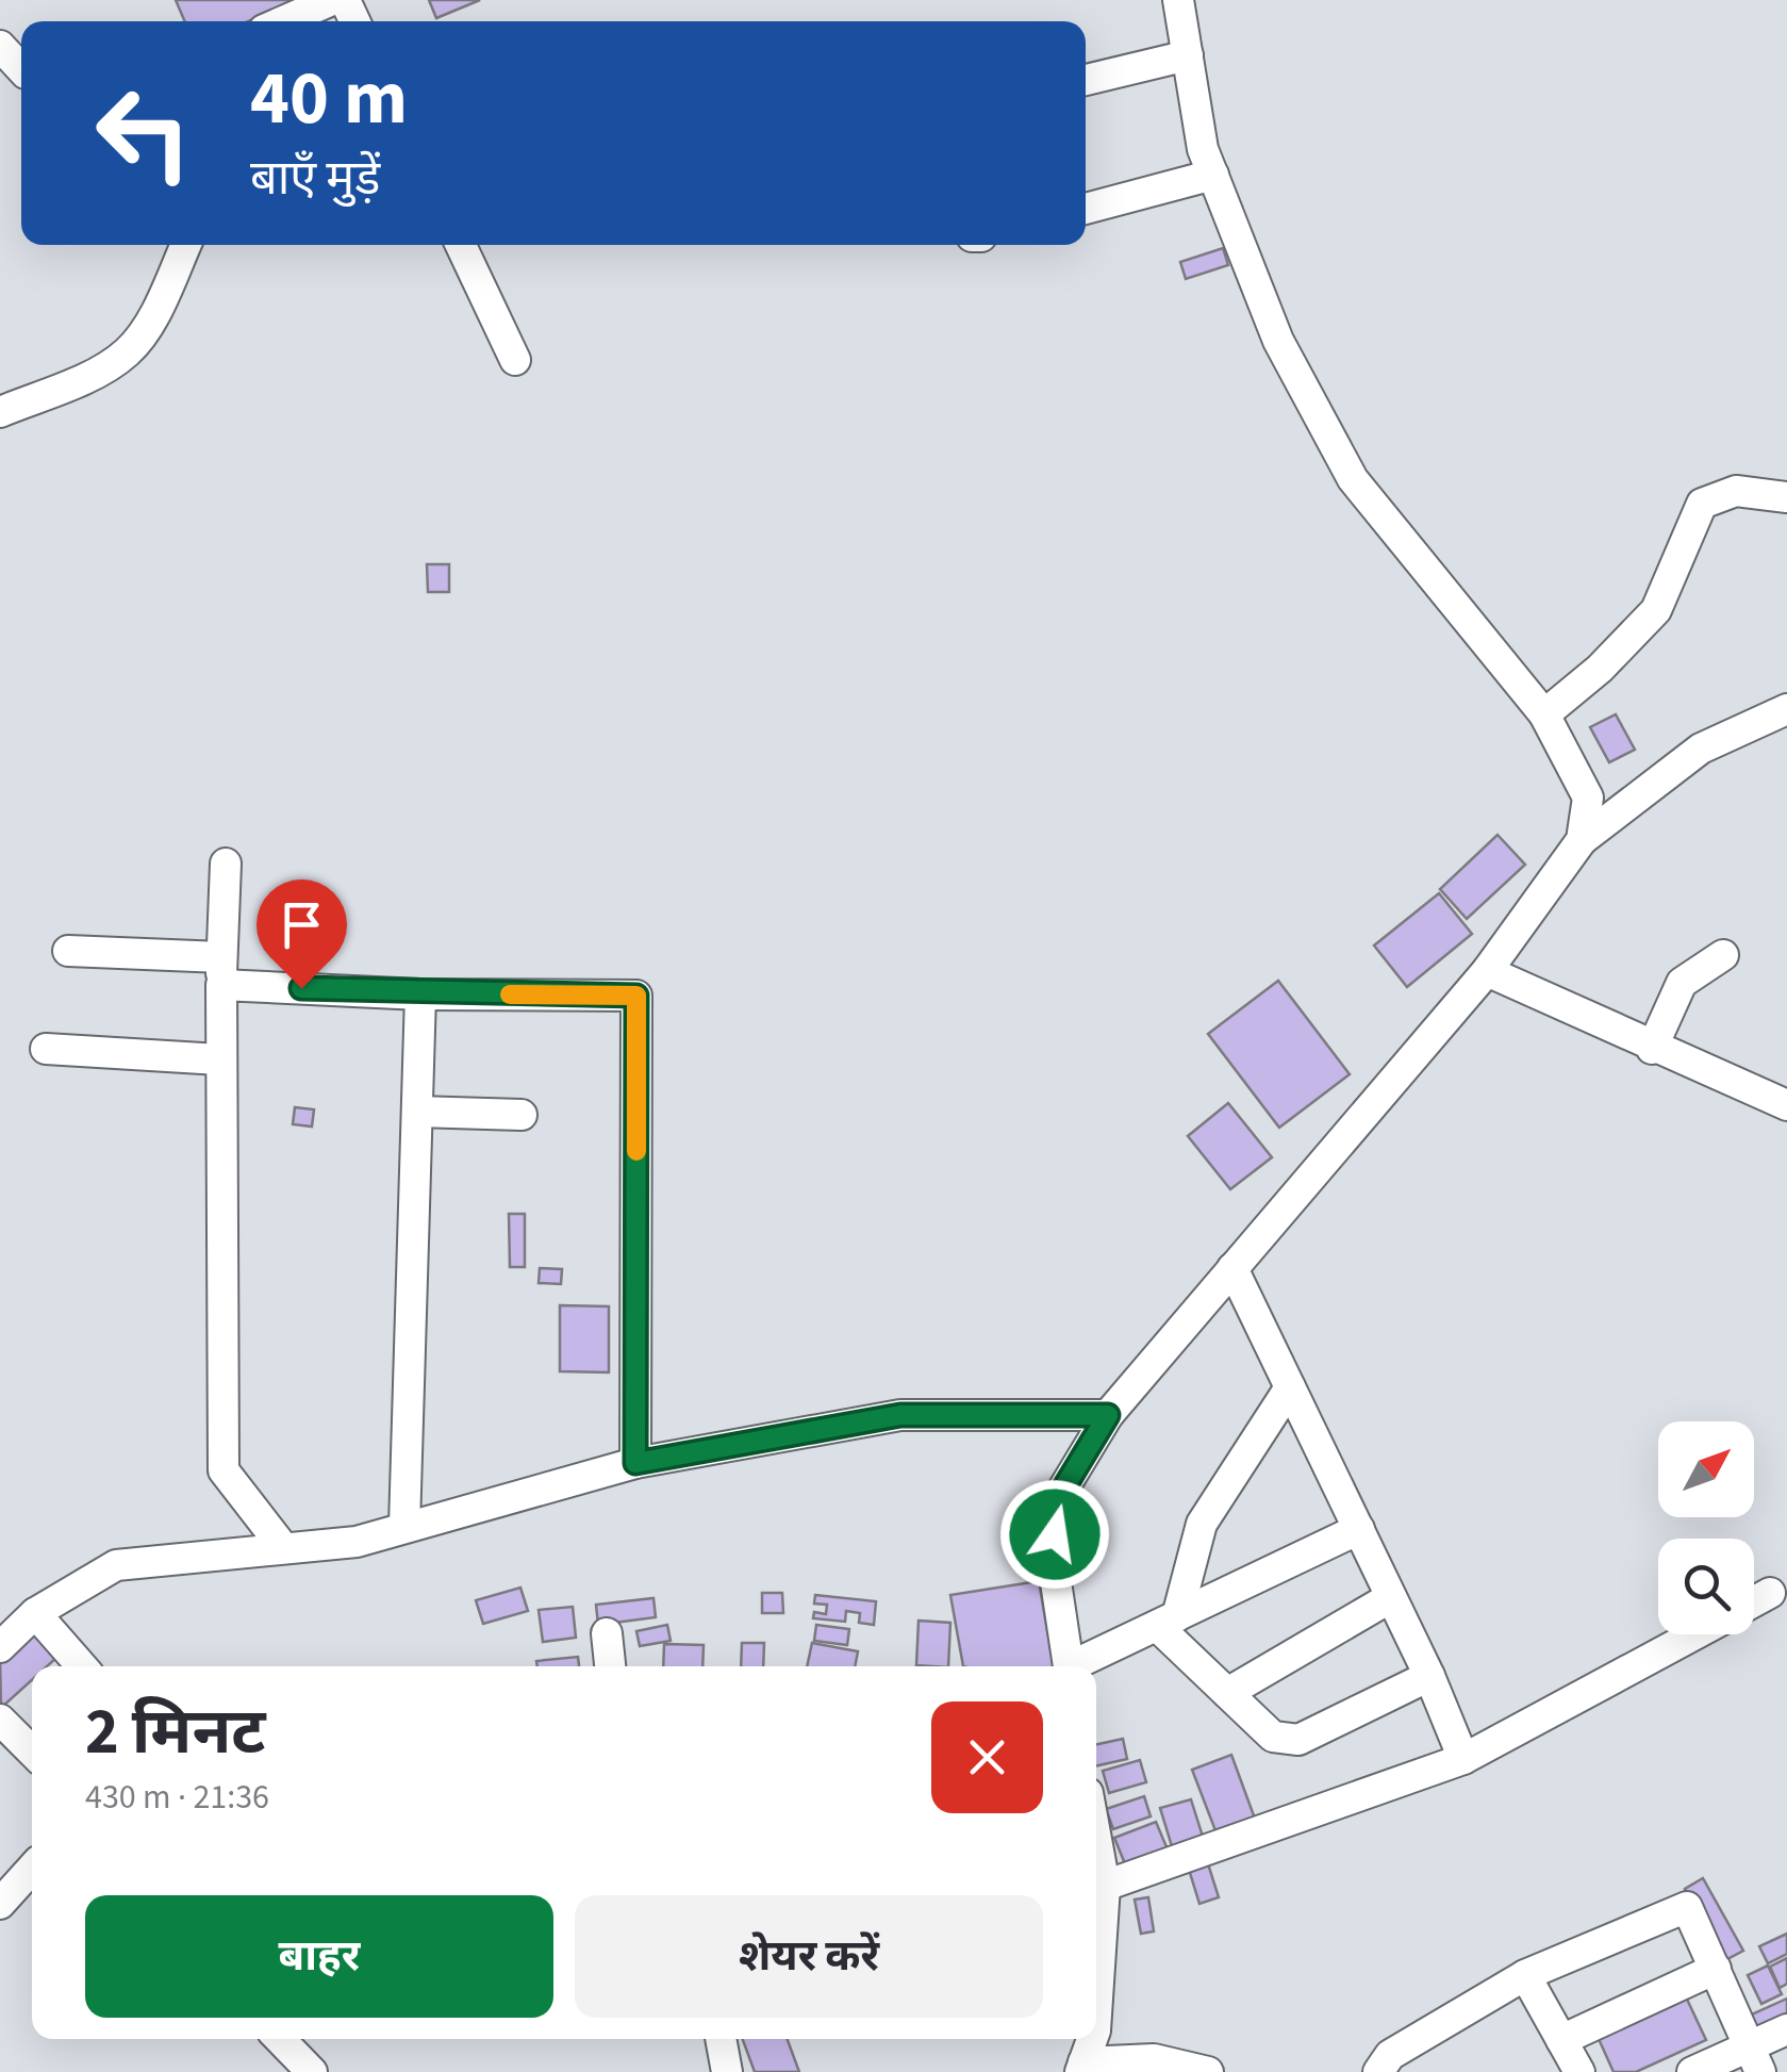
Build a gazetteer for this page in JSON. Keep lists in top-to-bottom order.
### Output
{
  "north": "top right",
  "page": {
    "turn": ["40 m", "बाएँ मुड़ें"],
    "heading": ["2 मिनट", "430 m · 21:36"],
    "buttons": ["बाहर", "शेयर करें"]
  }
}
